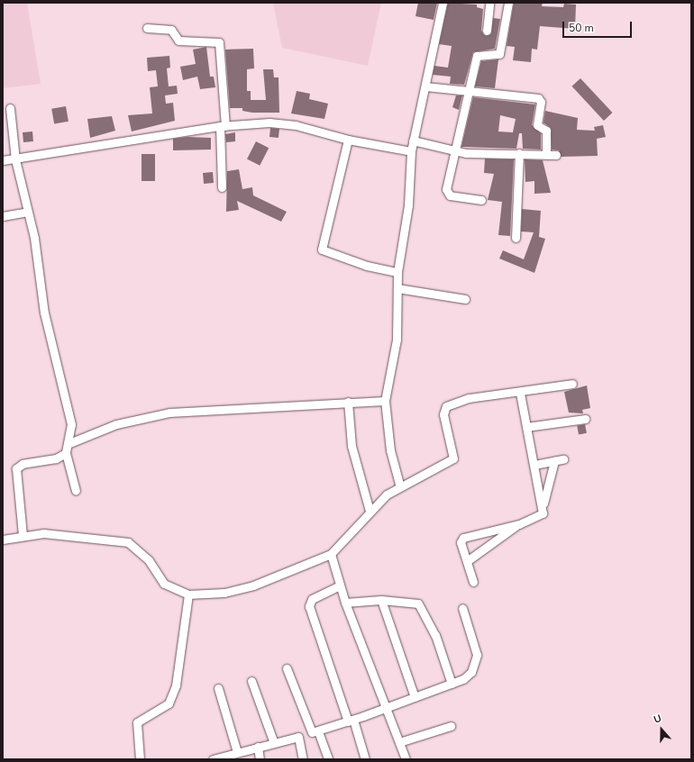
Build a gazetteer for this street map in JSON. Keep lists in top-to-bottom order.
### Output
{
  "scale_bar": "50 m",
  "north": "top"
}
